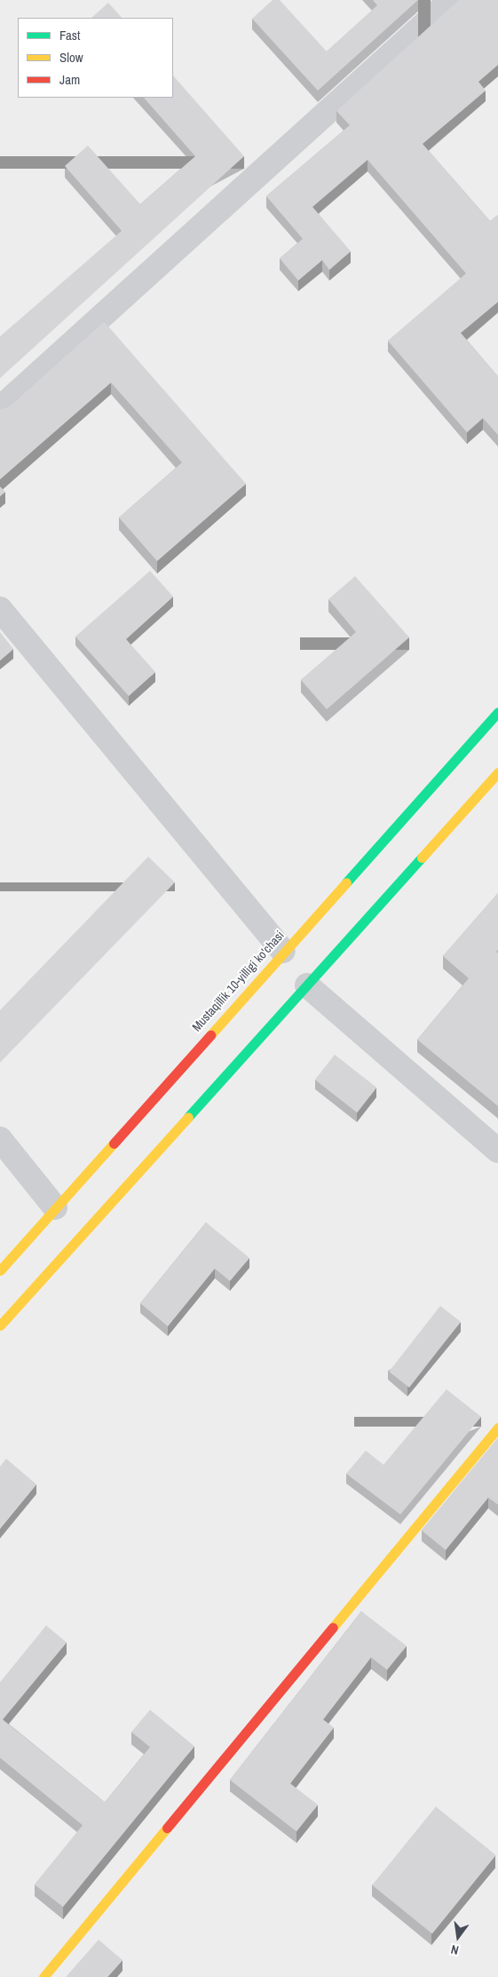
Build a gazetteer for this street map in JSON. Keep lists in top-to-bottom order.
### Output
{
  "streets": {
    "main road": ["Mustaqillik 10-yilligi ko'chasi"]
  },
  "legend": ["Fast", "Slow", "Jam"],
  "north": "bottom"
}
